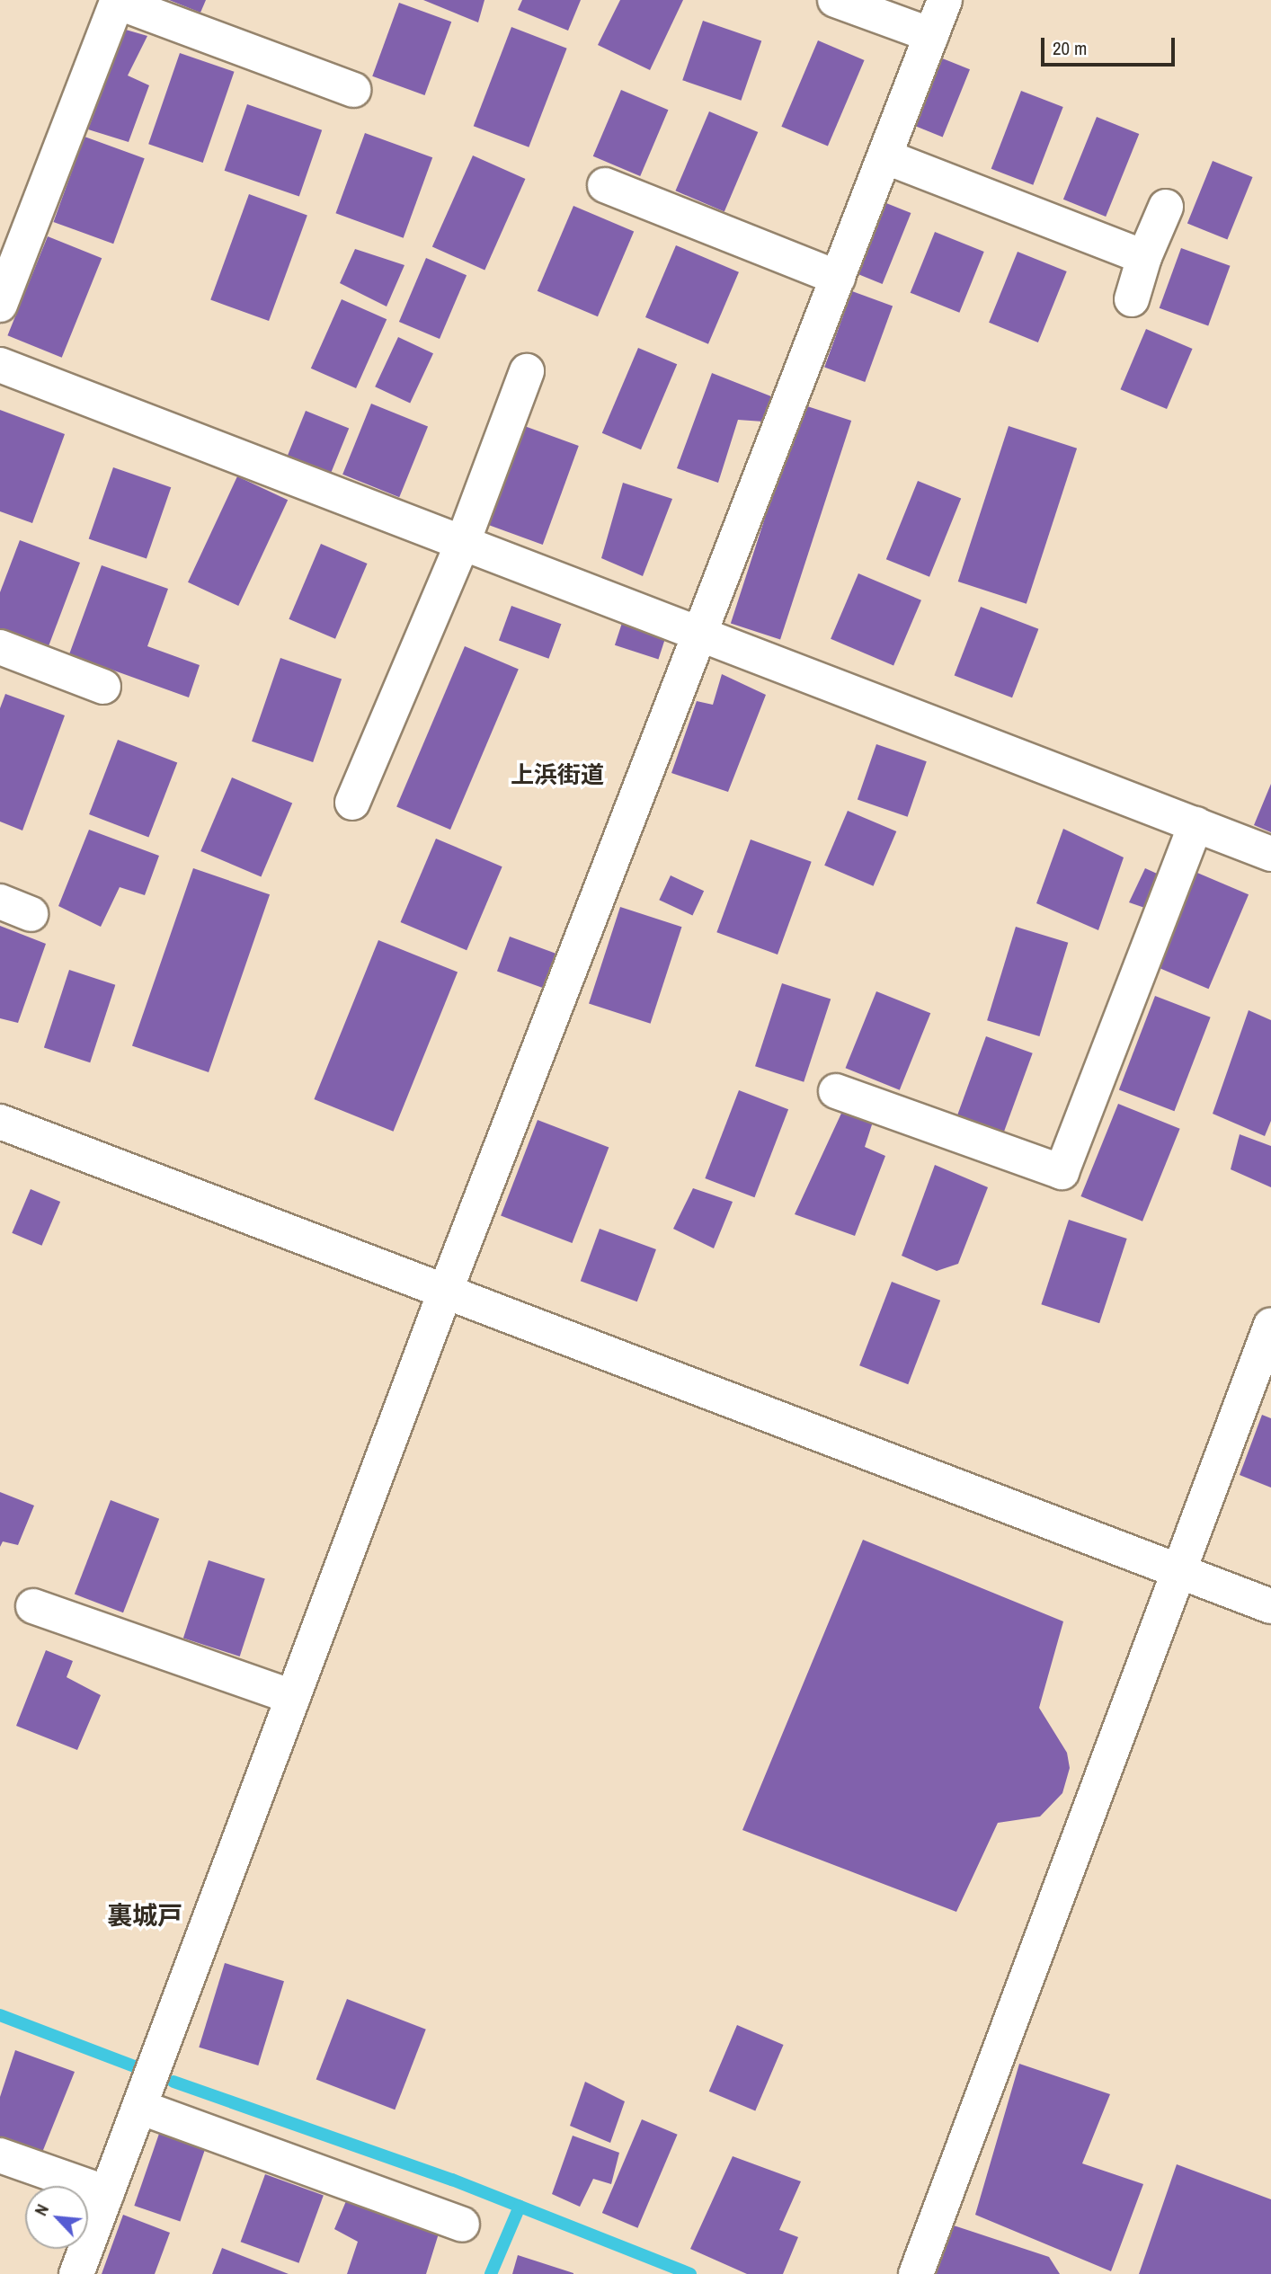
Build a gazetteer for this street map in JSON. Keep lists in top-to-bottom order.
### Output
{
  "districts": ["上浜街道", "裏城戸"],
  "scale_bar": "20 m",
  "north": "top left"
}
